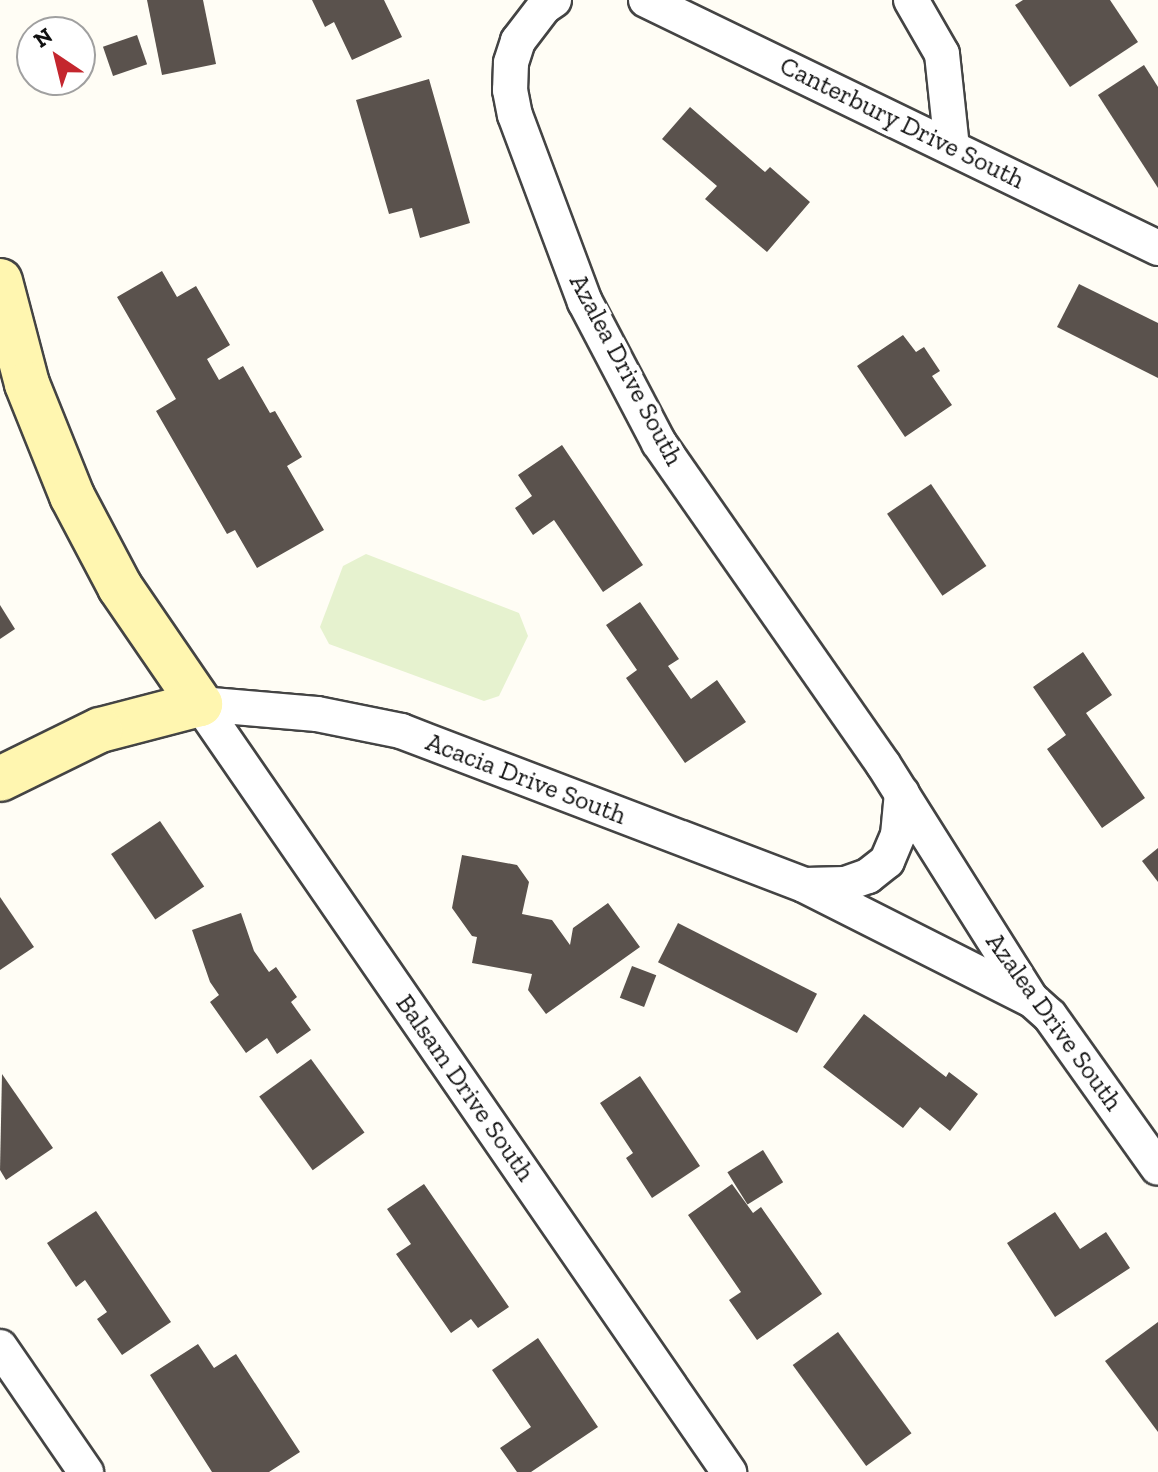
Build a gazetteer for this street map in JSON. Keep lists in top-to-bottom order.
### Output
{
  "streets": {
    "street": [
      "Canterbury Drive South",
      "Azalea Drive South",
      "Acacia Drive South",
      "Balsam Drive South"
    ]
  },
  "crossings": [
    ["Azalea Drive South", "Acacia Drive South"],
    ["Acacia Drive South", "Balsam Drive South"]
  ],
  "north": "top left"
}
